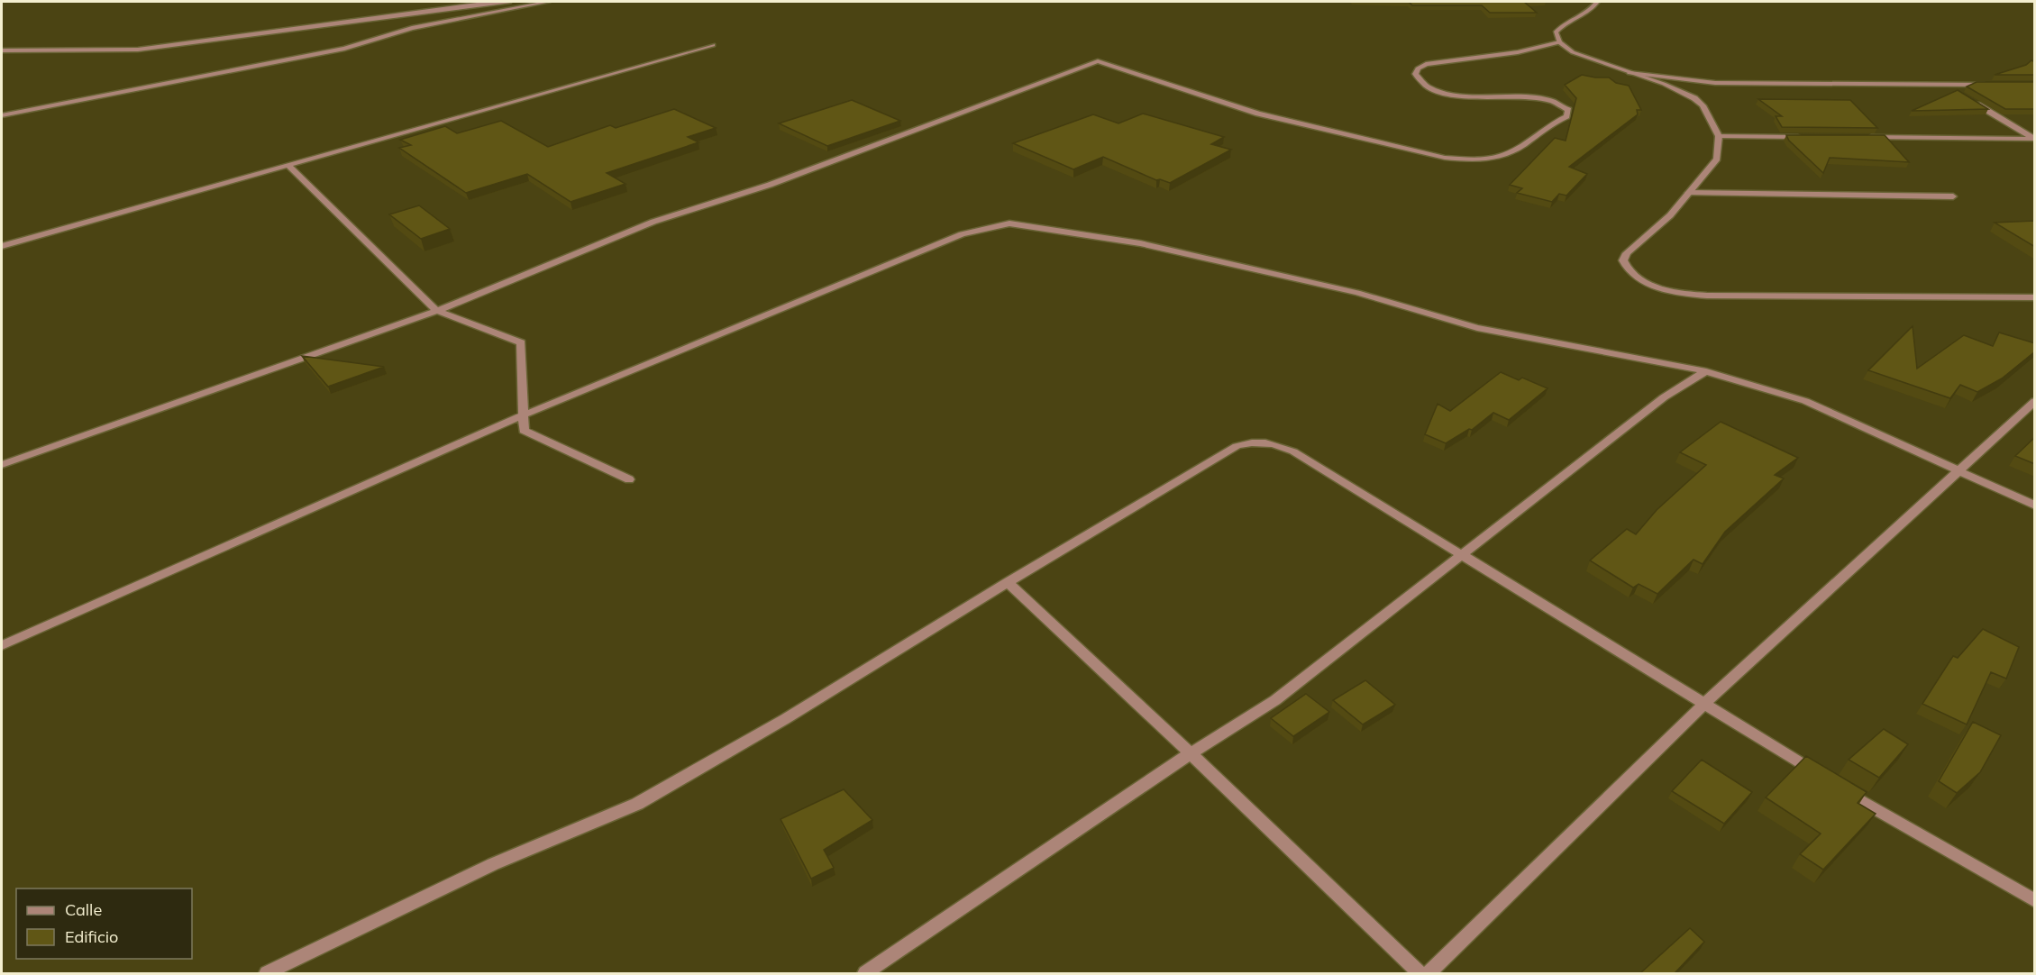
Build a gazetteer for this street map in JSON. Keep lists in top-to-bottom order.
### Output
{
  "legend": ["Calle", "Edificio"]
}
